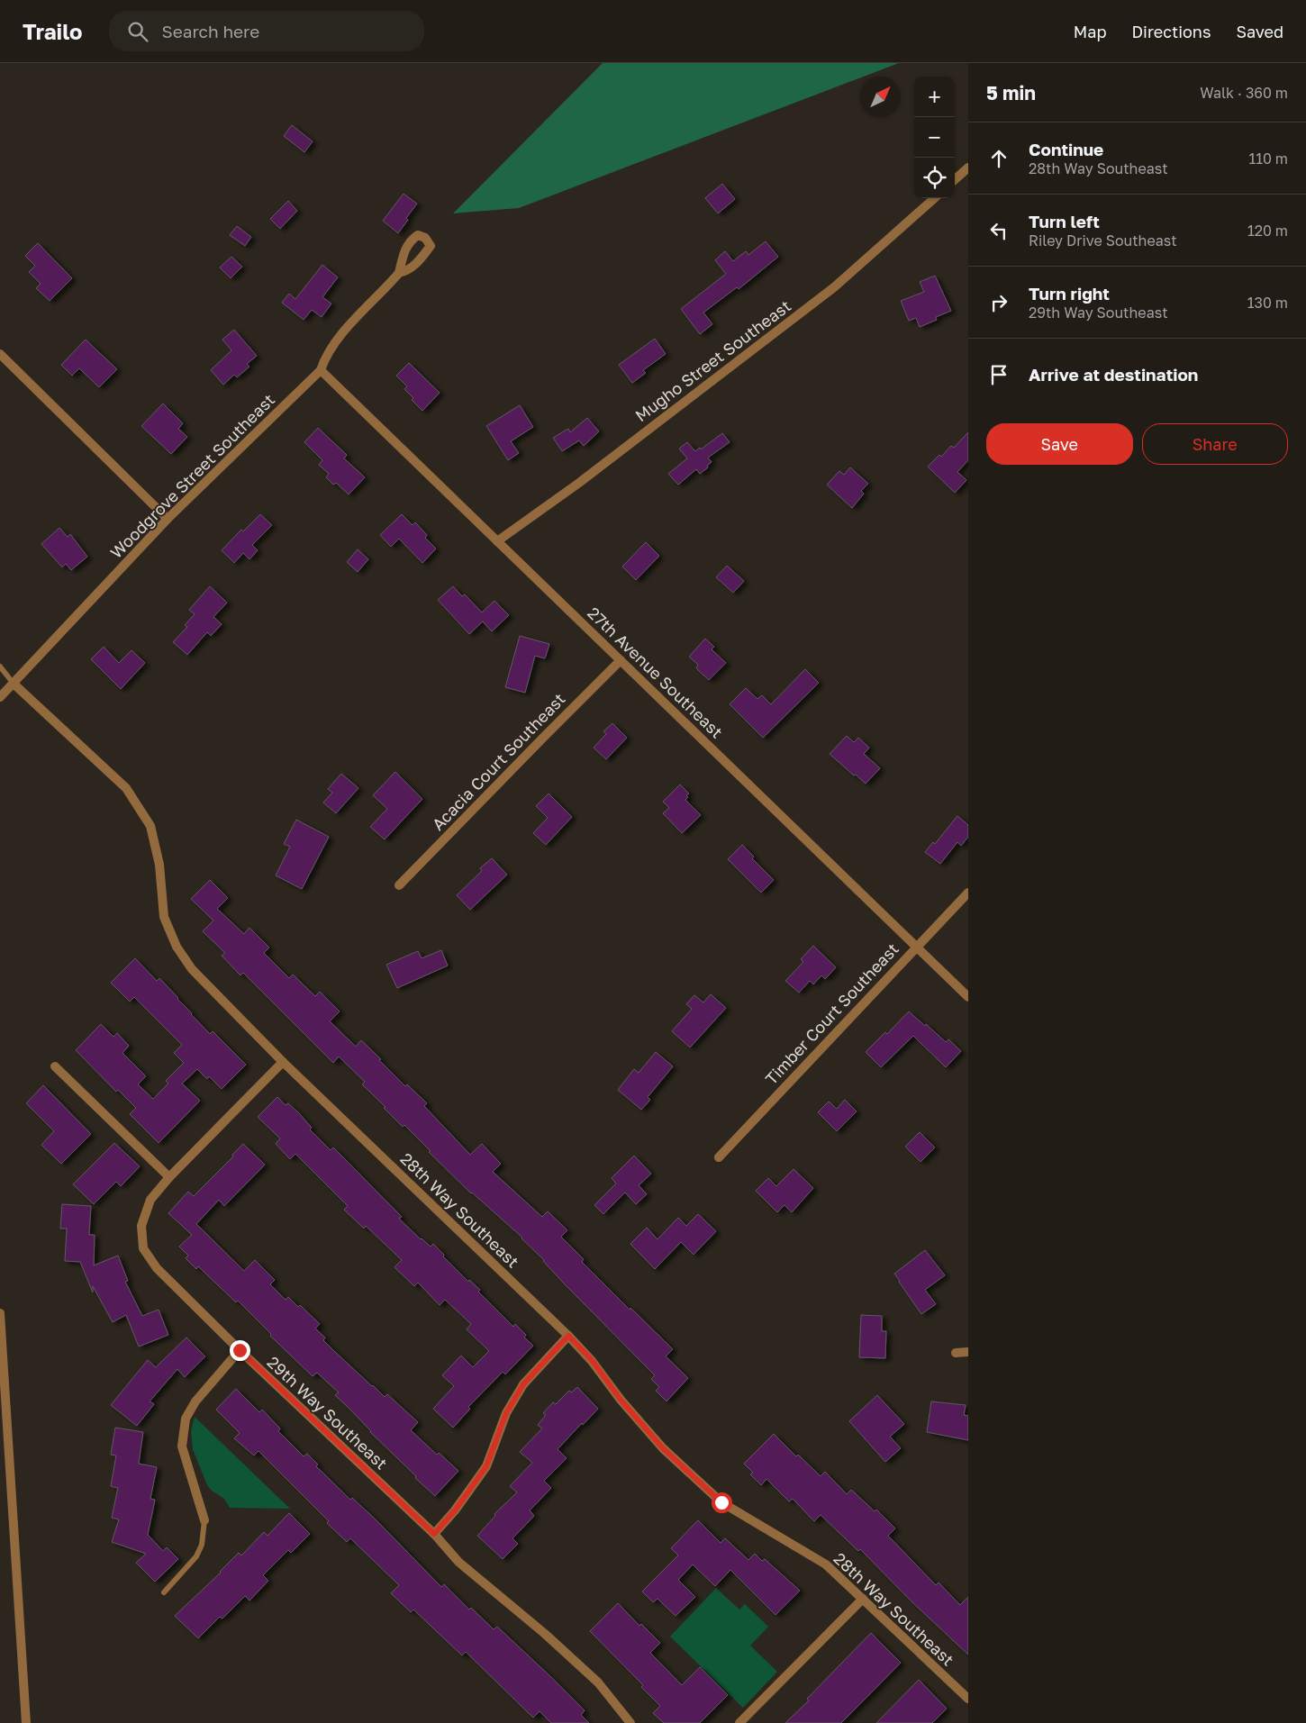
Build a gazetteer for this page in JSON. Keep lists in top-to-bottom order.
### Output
{
  "streets": {
    "street": [
      "Mugho Street Southeast",
      "Woodgrove Street Southeast",
      "27th Avenue Southeast",
      "Acacia Court Southeast",
      "Timber Court Southeast",
      "28th Way Southeast",
      "29th Way Southeast"
    ]
  },
  "crossings": [
    ["Mugho Street Southeast", "27th Avenue Southeast"],
    ["Woodgrove Street Southeast", "27th Avenue Southeast"],
    ["Woodgrove Street Southeast", "28th Way Southeast"],
    ["27th Avenue Southeast", "Acacia Court Southeast"],
    ["27th Avenue Southeast", "Timber Court Southeast"],
    ["28th Way Southeast", "29th Way Southeast"]
  ],
  "north": "top right",
  "page": {
    "header": "Trailo",
    "search": "Search here",
    "nav": ["Map", "Directions", "Saved"],
    "heading": ["5 min", "Walk · 360 m"],
    "map_buttons": ["+", "−"],
    "list": [
      ["Continue", "28th Way Southeast", "110 m"],
      ["Turn left", "Riley Drive Southeast", "120 m"],
      ["Turn right", "29th Way Southeast", "130 m"],
      "Arrive at destination"
    ],
    "buttons": ["Save", "Share"]
  }
}
